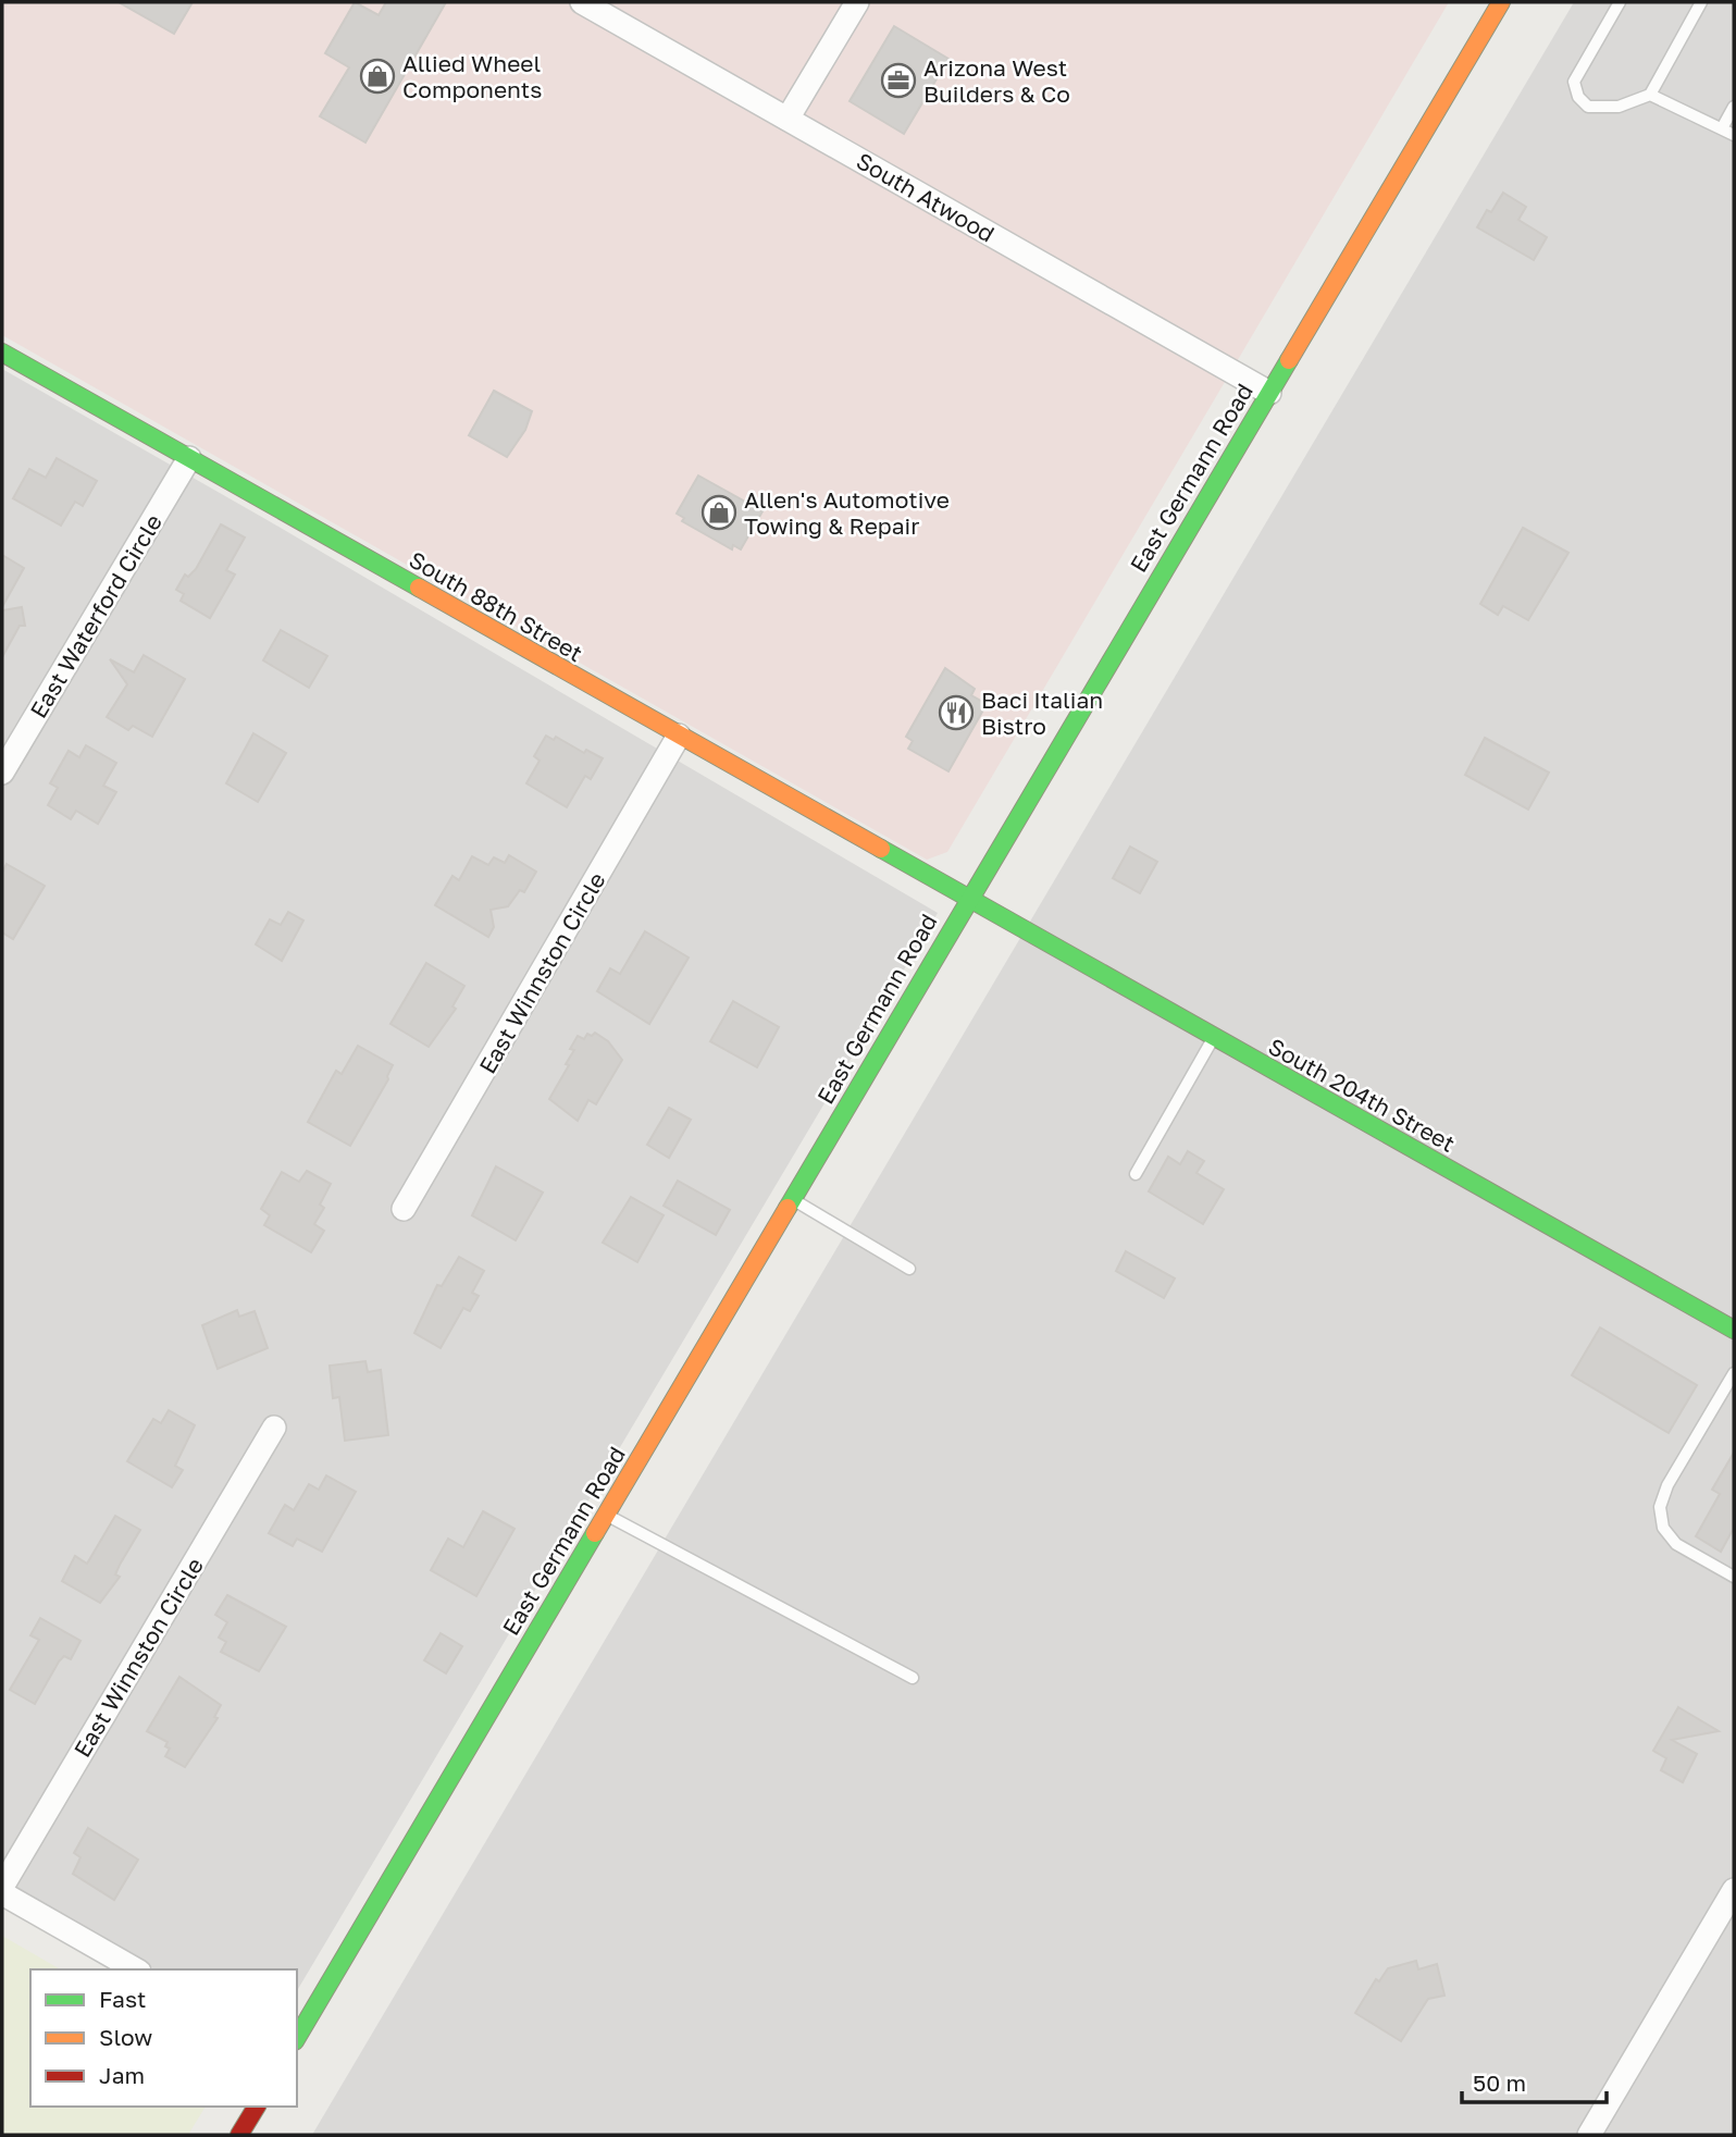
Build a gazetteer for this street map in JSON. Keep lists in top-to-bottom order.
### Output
{
  "streets": {
    "street": [
      "South Atwood",
      "East Germann Road",
      "South 88th Street",
      "East Waterford Circle",
      "East Winnston Circle",
      "South 204th Street"
    ]
  },
  "crossings": [
    ["South Atwood", "East Germann Road"],
    ["East Germann Road", "South 88th Street"],
    ["East Germann Road", "South 204th Street"],
    ["South 88th Street", "East Waterford Circle"],
    ["South 88th Street", "East Winnston Circle"],
    ["South 88th Street", "South 204th Street"]
  ],
  "places": {
    "shop": ["Allied Wheel Components", "Allen's Automotive Towing & Repair"],
    "office": ["Arizona West Builders & Co"],
    "restaurant": ["Baci Italian Bistro"]
  },
  "legend": ["Fast", "Slow", "Jam"],
  "scale_bar": "50 m"
}
